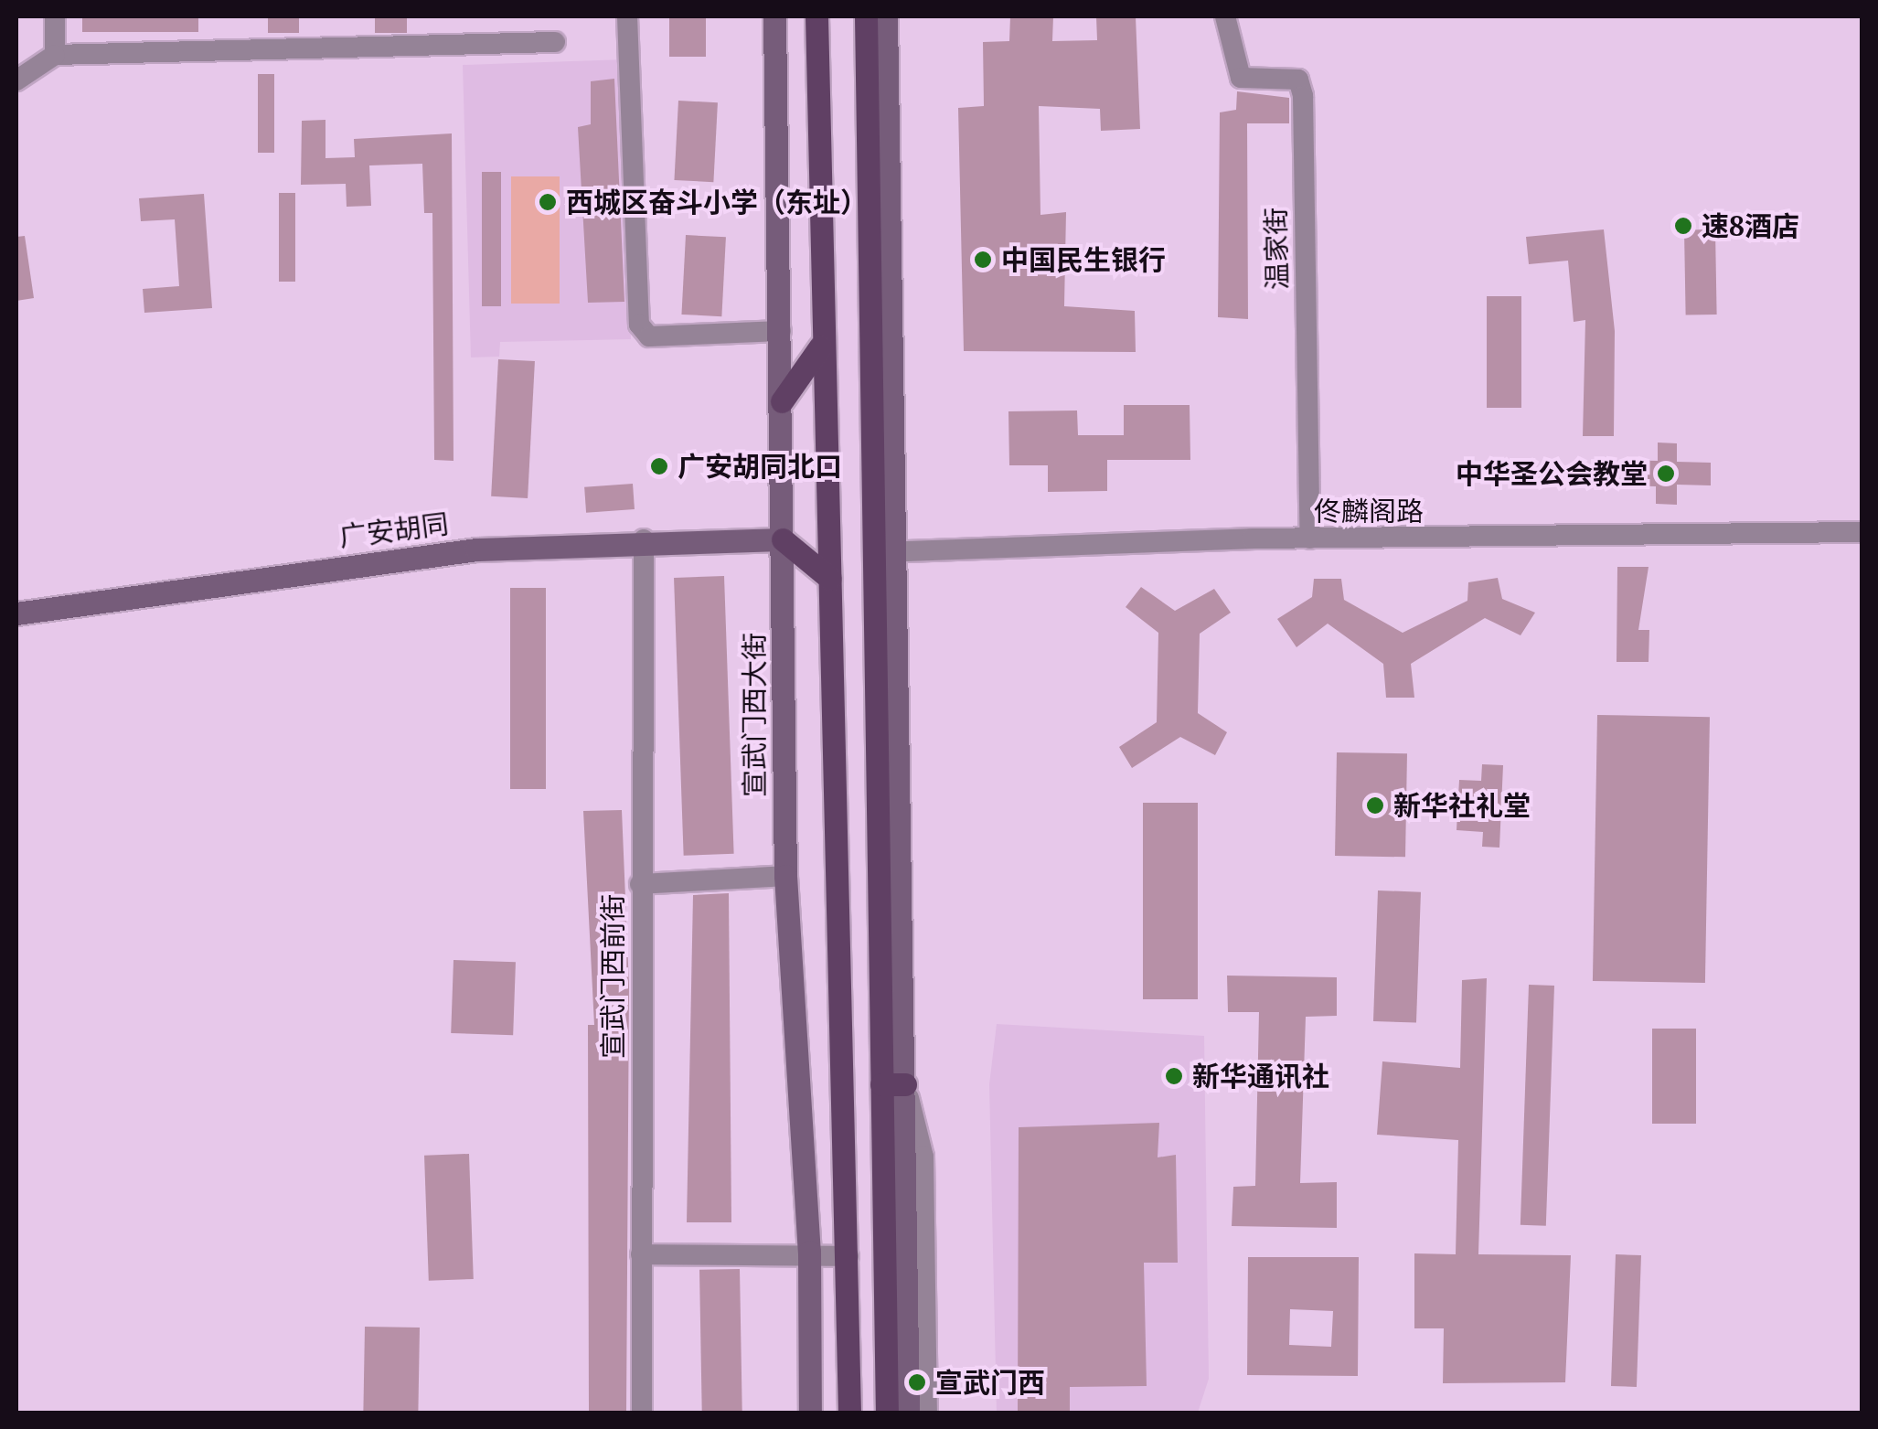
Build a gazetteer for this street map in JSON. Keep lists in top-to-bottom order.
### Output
{
  "streets": {
    "street": [
      "温家街",
      "佟麟阁路",
      "广安胡同",
      "宣武门西大街",
      "宣武门西前街"
    ]
  },
  "crossings": [
    ["温家街", "佟麟阁路"],
    ["广安胡同", "宣武门西大街"],
    ["广安胡同", "宣武门西前街"]
  ],
  "places": [
    "西城区奋斗小学（东址）",
    "速8酒店",
    "中国民生银行",
    "广安胡同北口",
    "中华圣公会教堂",
    "新华社礼堂",
    "新华通讯社",
    "宣武门西"
  ]
}
